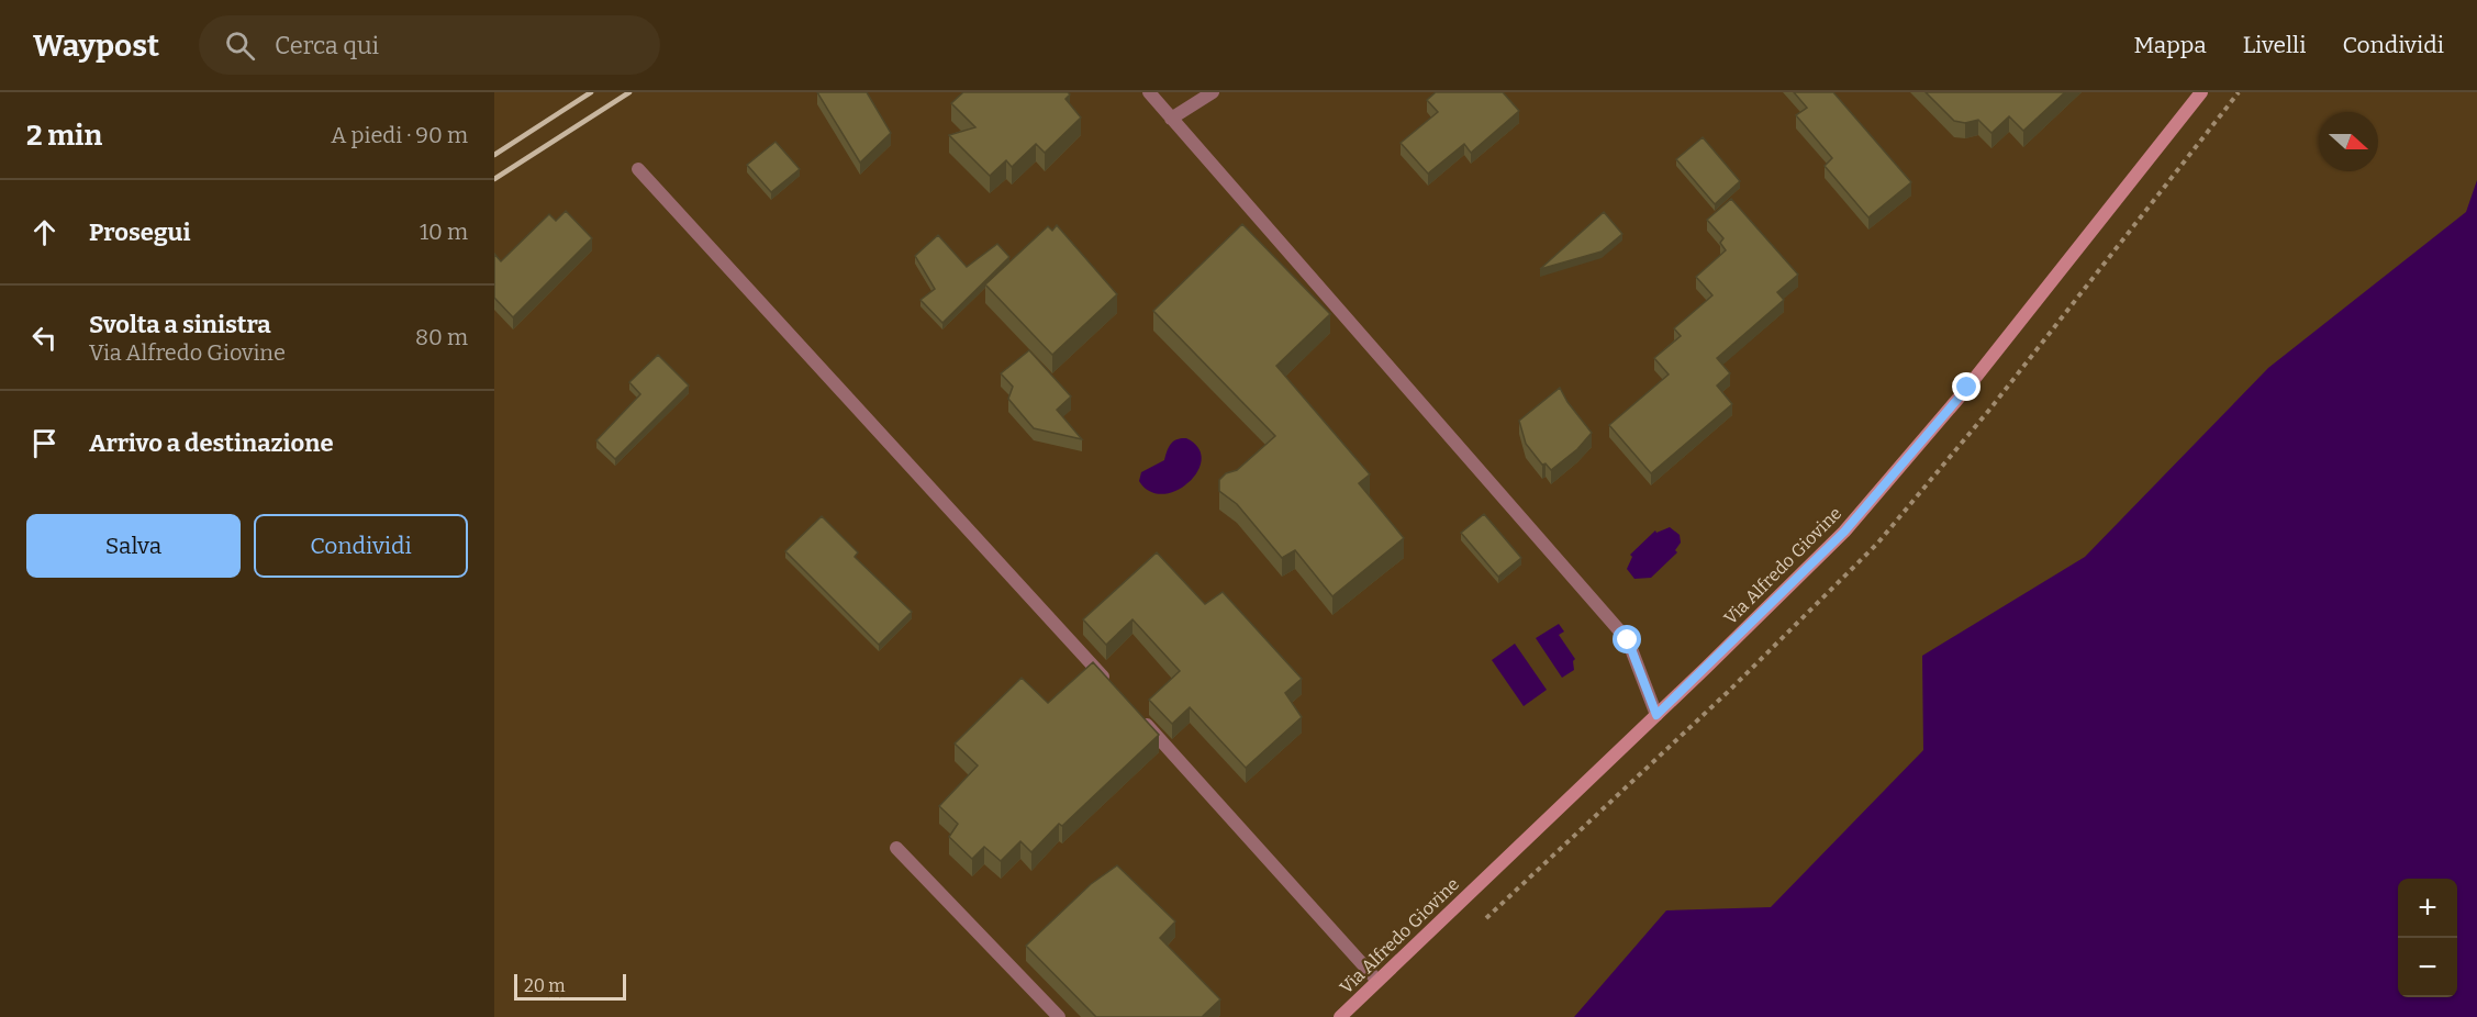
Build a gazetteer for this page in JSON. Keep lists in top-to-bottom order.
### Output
{
  "streets": {
    "main road": ["Via Alfredo Giovine"]
  },
  "scale_bar": "20 m",
  "north": "right",
  "page": {
    "header": "Waypost",
    "search": "Cerca qui",
    "nav": ["Mappa", "Livelli", "Condividi"],
    "heading": ["2 min", "A piedi · 90 m"],
    "list": [
      ["Prosegui", "10 m"],
      ["Svolta a sinistra", "Via Alfredo Giovine", "80 m"],
      "Arrivo a destinazione"
    ],
    "buttons": ["Salva", "Condividi"],
    "map_buttons": ["+", "−"],
    "scale": "20 m"
  }
}
